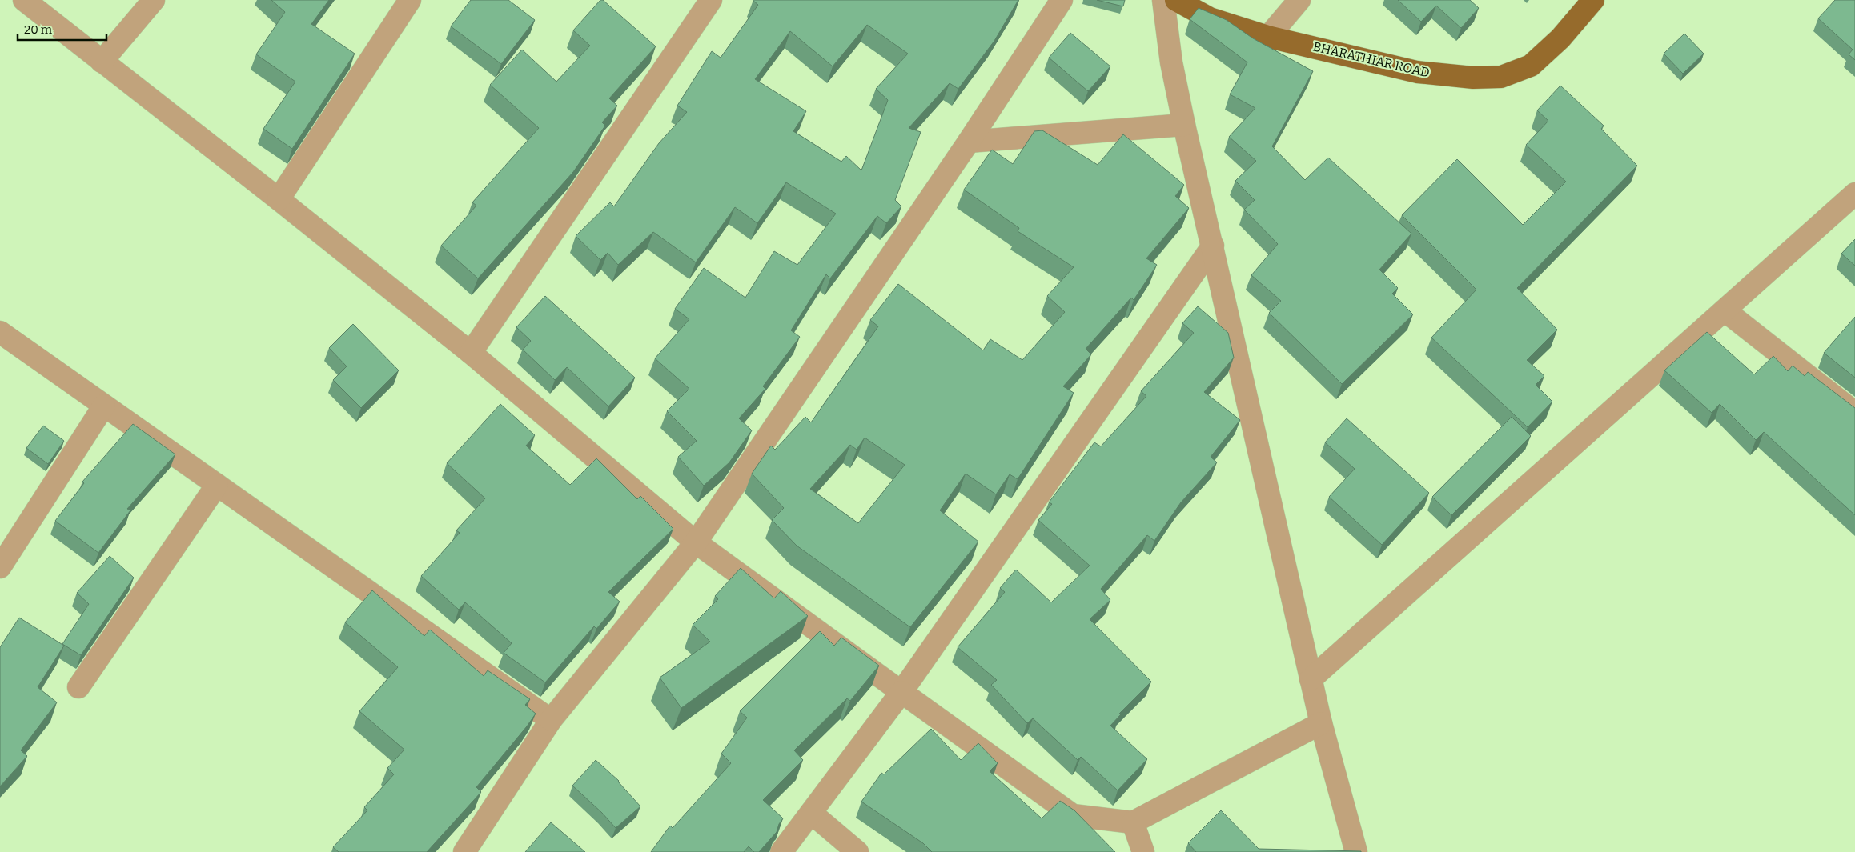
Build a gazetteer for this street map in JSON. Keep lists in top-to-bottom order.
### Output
{
  "streets": {
    "main road": ["BHARATHIAR ROAD"]
  },
  "scale_bar": "20 m"
}
